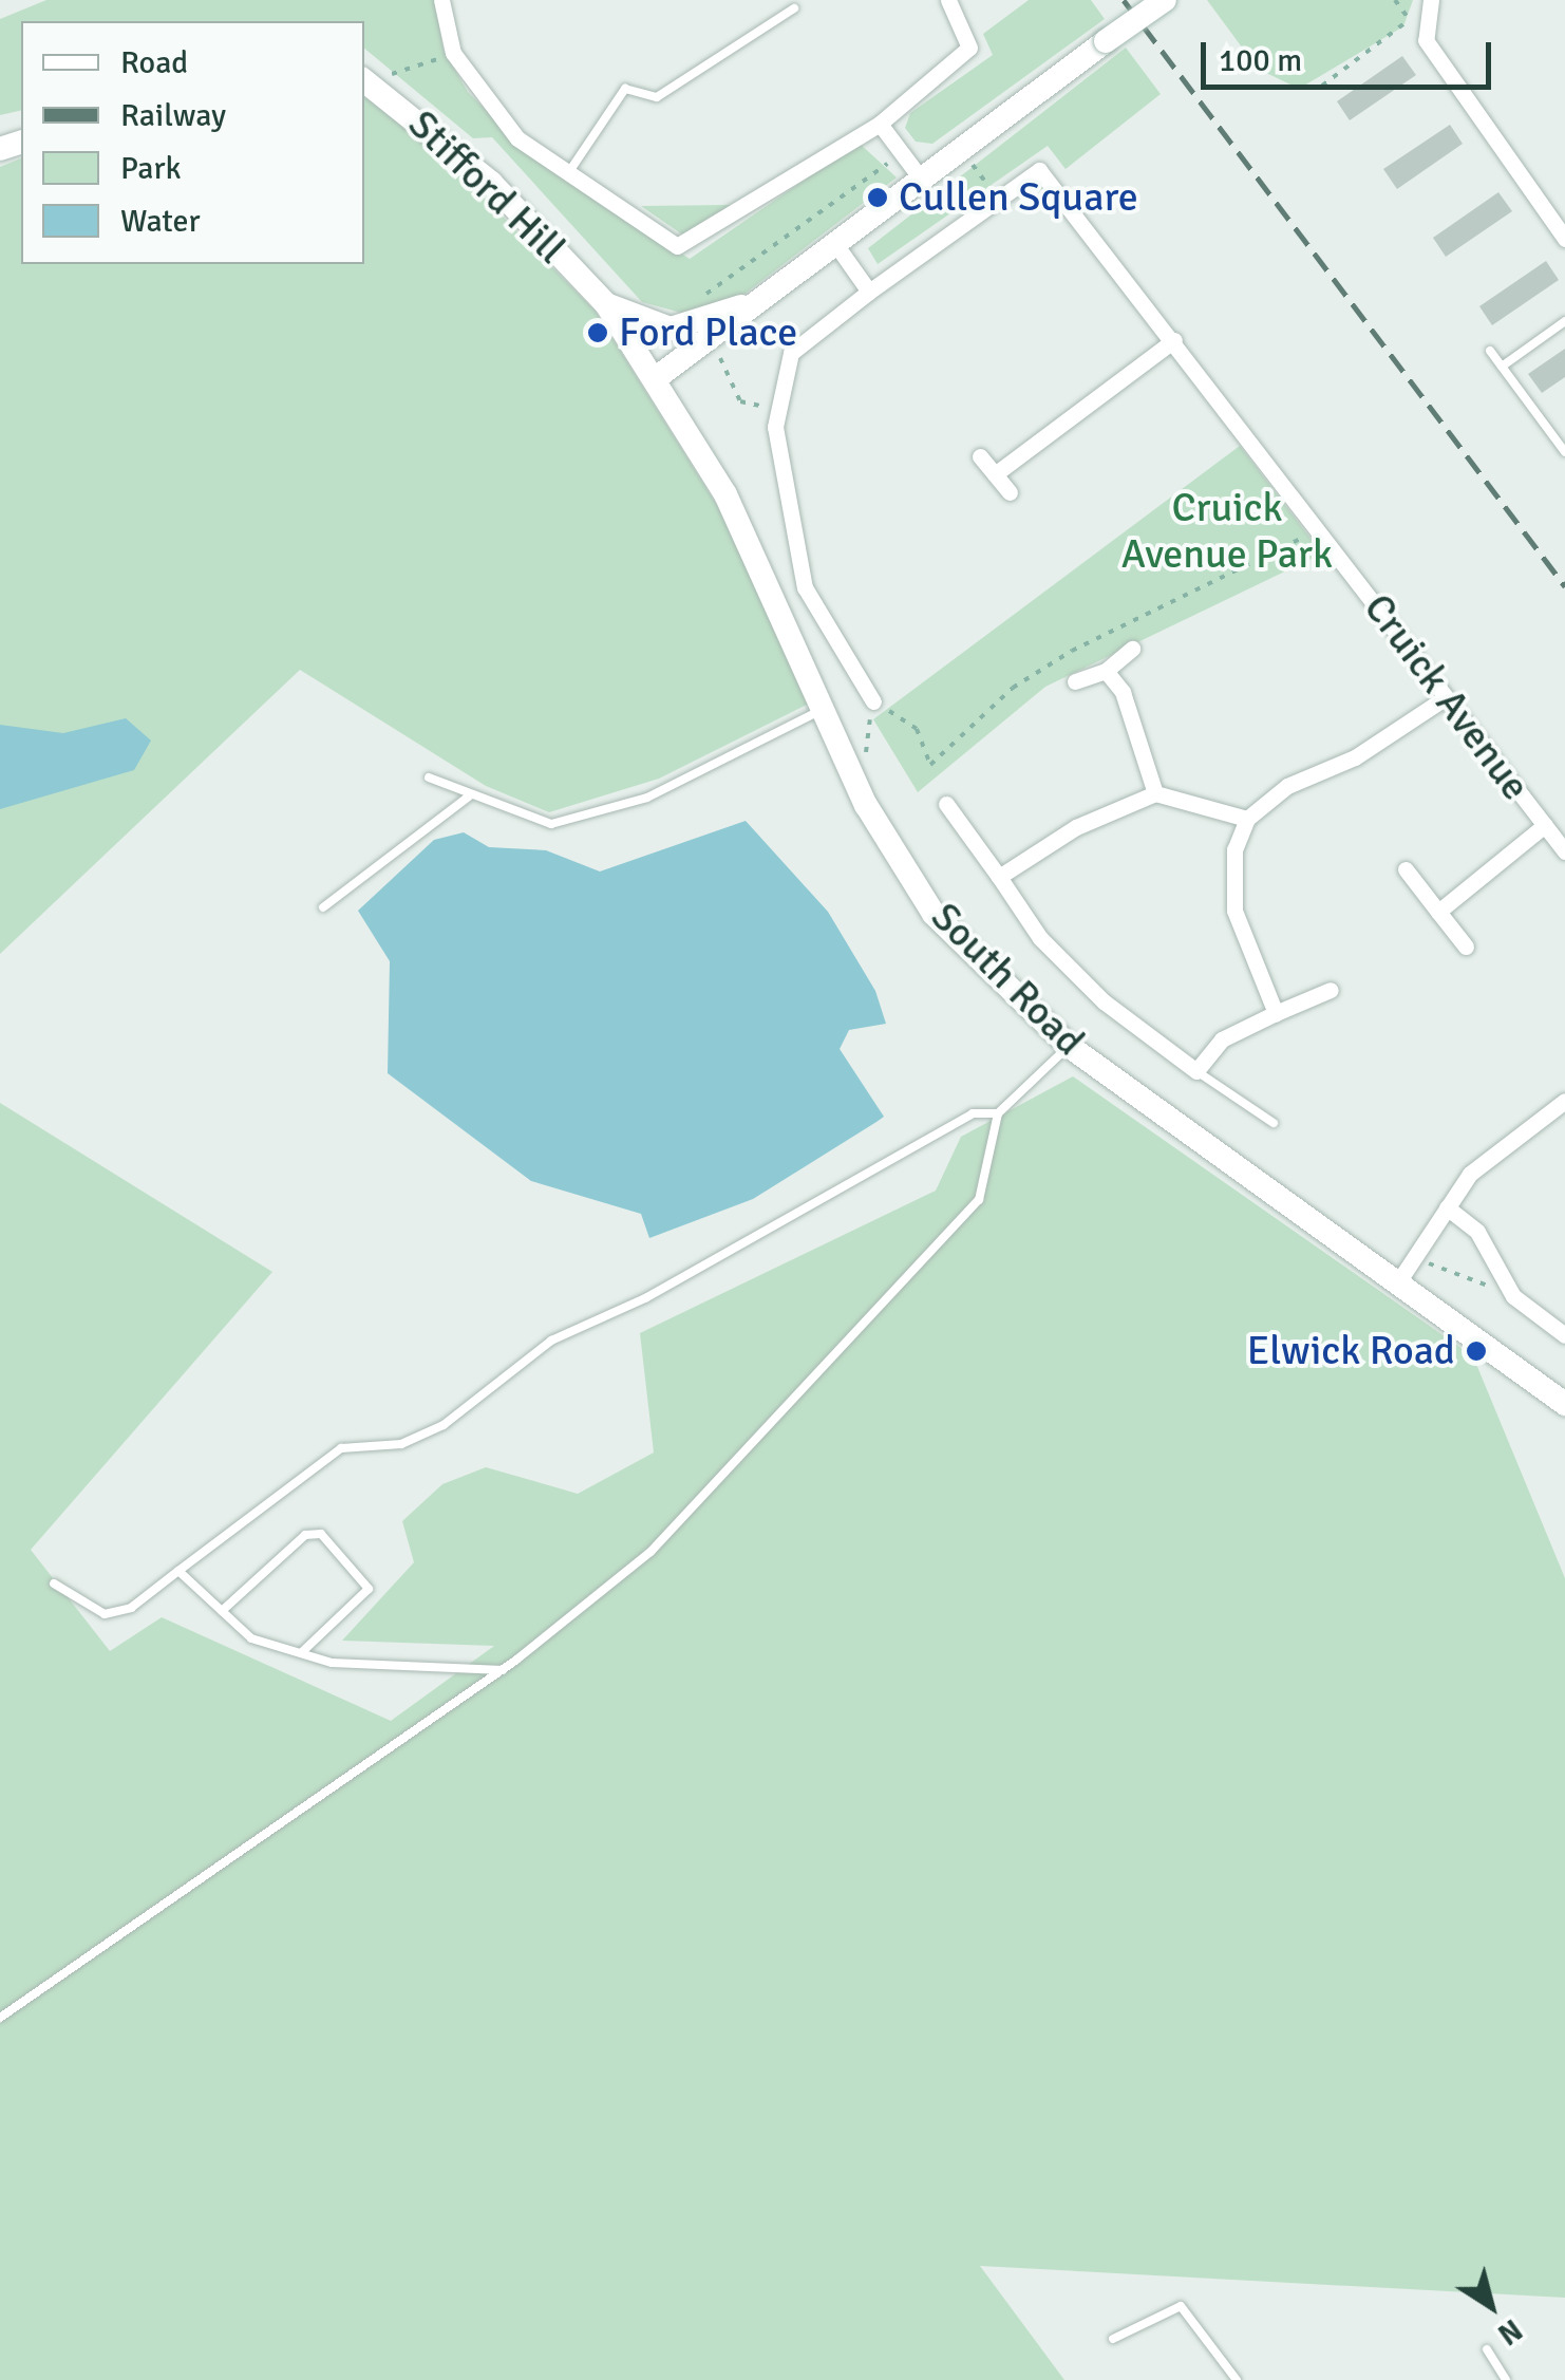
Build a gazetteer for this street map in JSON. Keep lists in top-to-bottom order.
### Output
{
  "streets": {
    "main road": ["Stifford Hill", "South Road"],
    "street": ["Cruick Avenue"]
  },
  "crossings": [
    ["Stifford Hill", "South Road"]
  ],
  "parks": ["Cruick Avenue Park"],
  "places": ["Cullen Square", "Ford Place", "Elwick Road"],
  "legend": [
    "Road",
    "Railway",
    "Park",
    "Water"
  ],
  "scale_bar": "100 m",
  "north": "bottom right"
}
